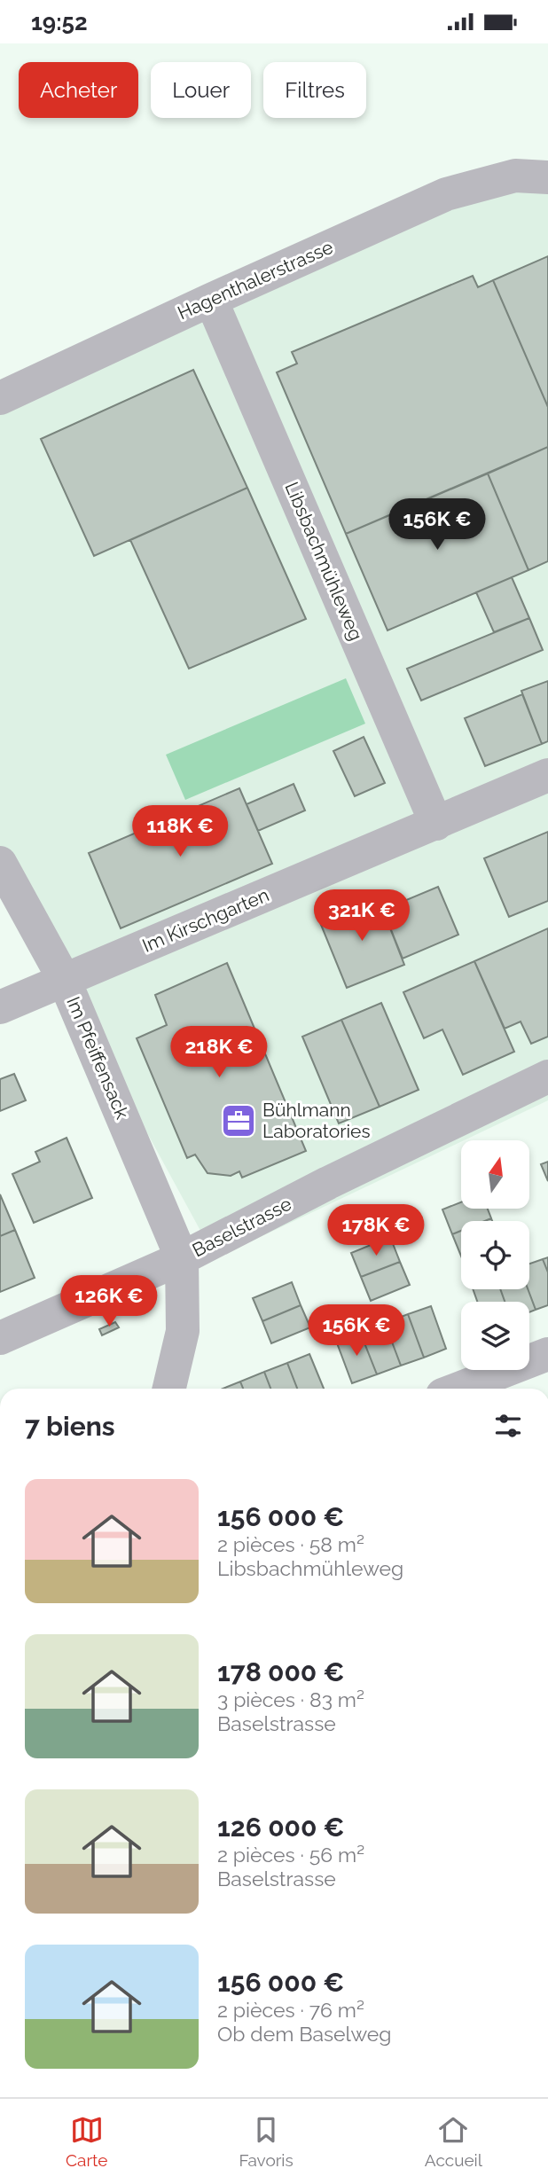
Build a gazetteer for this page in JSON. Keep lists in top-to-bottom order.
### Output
{
  "streets": {
    "street": [
      "Hagenthalerstrasse",
      "Libsbachmühleweg",
      "Im Kirschgarten",
      "Im Pfeiffensack",
      "Baselstrasse"
    ]
  },
  "crossings": [
    ["Hagenthalerstrasse", "Libsbachmühleweg"],
    ["Libsbachmühleweg", "Im Kirschgarten"],
    ["Im Kirschgarten", "Im Pfeiffensack"],
    ["Im Pfeiffensack", "Baselstrasse"]
  ],
  "places": {
    "office": ["Bühlmann Laboratories"]
  },
  "north": "top",
  "page": {
    "status": "19:52",
    "chip": ["Acheter", "Louer", "Filtres"],
    "price": [
      "156K €",
      "118K €",
      "321K €",
      "218K €",
      "178K €",
      "126K €",
      "156K €"
    ],
    "heading": "7 biens",
    "list": [
      {
        "name": "156 000 €",
        "note": "2 pièces · 58 m² · Libsbachmühleweg"
      },
      {
        "name": "178 000 €",
        "note": "3 pièces · 83 m² · Baselstrasse"
      },
      {
        "name": "126 000 €",
        "note": "2 pièces · 56 m² · Baselstrasse"
      },
      {
        "name": "156 000 €",
        "note": "2 pièces · 76 m² · Ob dem Baselweg"
      }
    ],
    "tabs": ["Carte", "Favoris", "Accueil"]
  }
}
